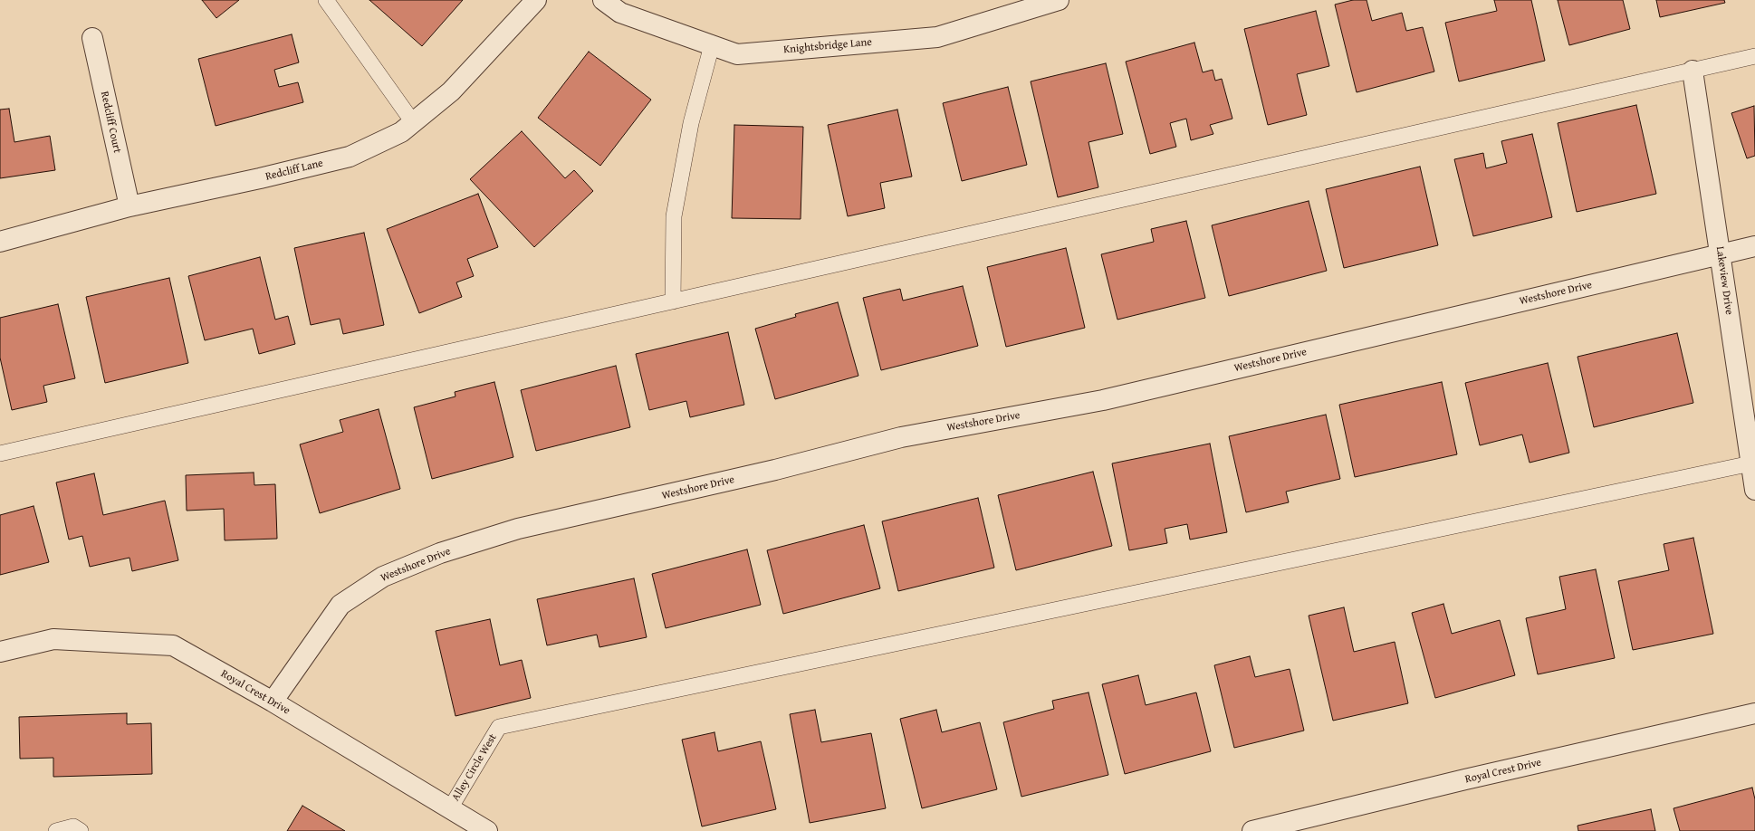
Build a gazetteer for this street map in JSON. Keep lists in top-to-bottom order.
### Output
{
  "streets": {
    "street": [
      "Knightsbridge Lane",
      "Redcliff Court",
      "Redcliff Lane",
      "Lakeview Drive",
      "Westshore Drive",
      "Royal Crest Drive"
    ],
    "lane": ["Alley Circle West"]
  },
  "crossings": [
    ["Redcliff Court", "Redcliff Lane"],
    ["Lakeview Drive", "Westshore Drive"],
    ["Lakeview Drive", "Alley Circle West"],
    ["Westshore Drive", "Royal Crest Drive"],
    ["Royal Crest Drive", "Alley Circle West"]
  ]
}
